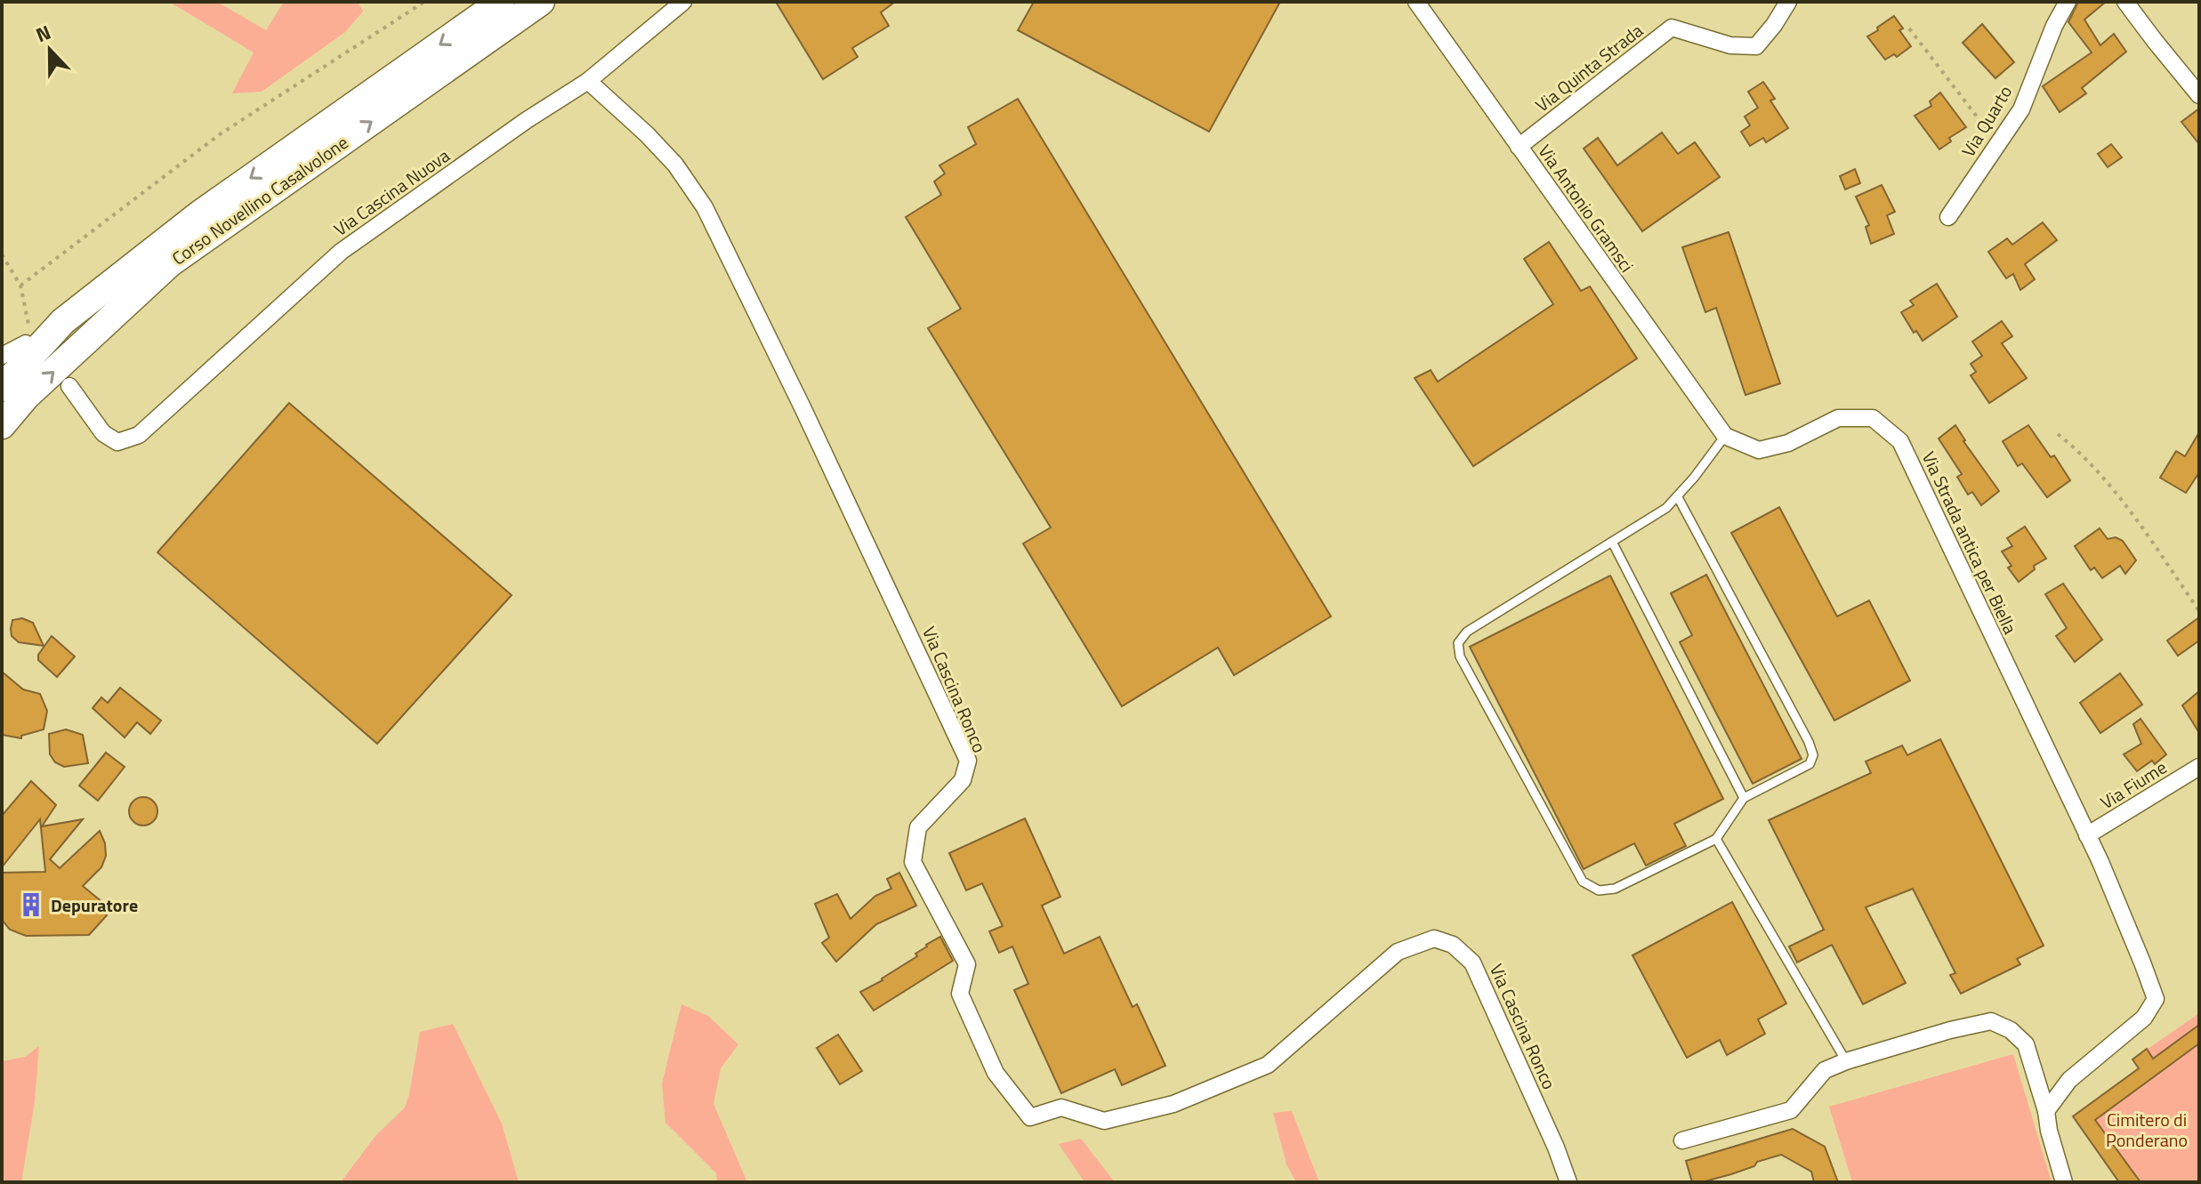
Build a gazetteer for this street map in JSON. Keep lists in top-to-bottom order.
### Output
{
  "streets": {
    "highway": ["Corso Novellino Casalvolone"],
    "street": [
      "Via Quinta Strada",
      "Via Quarto",
      "Via Cascina Nuova",
      "Via Antonio Gramsci",
      "Via Strada antica per Biella",
      "Via Cascina Ronco",
      "Via Fiume"
    ]
  },
  "crossings": [
    ["Via Quinta Strada", "Via Antonio Gramsci"],
    ["Via Cascina Nuova", "Via Cascina Ronco"],
    ["Via Antonio Gramsci", "Via Strada antica per Biella"],
    ["Via Strada antica per Biella", "Via Fiume"]
  ],
  "parks": ["Cimitero di Ponderano"],
  "places": {
    "building": ["Depuratore"]
  },
  "north": "top"
}
